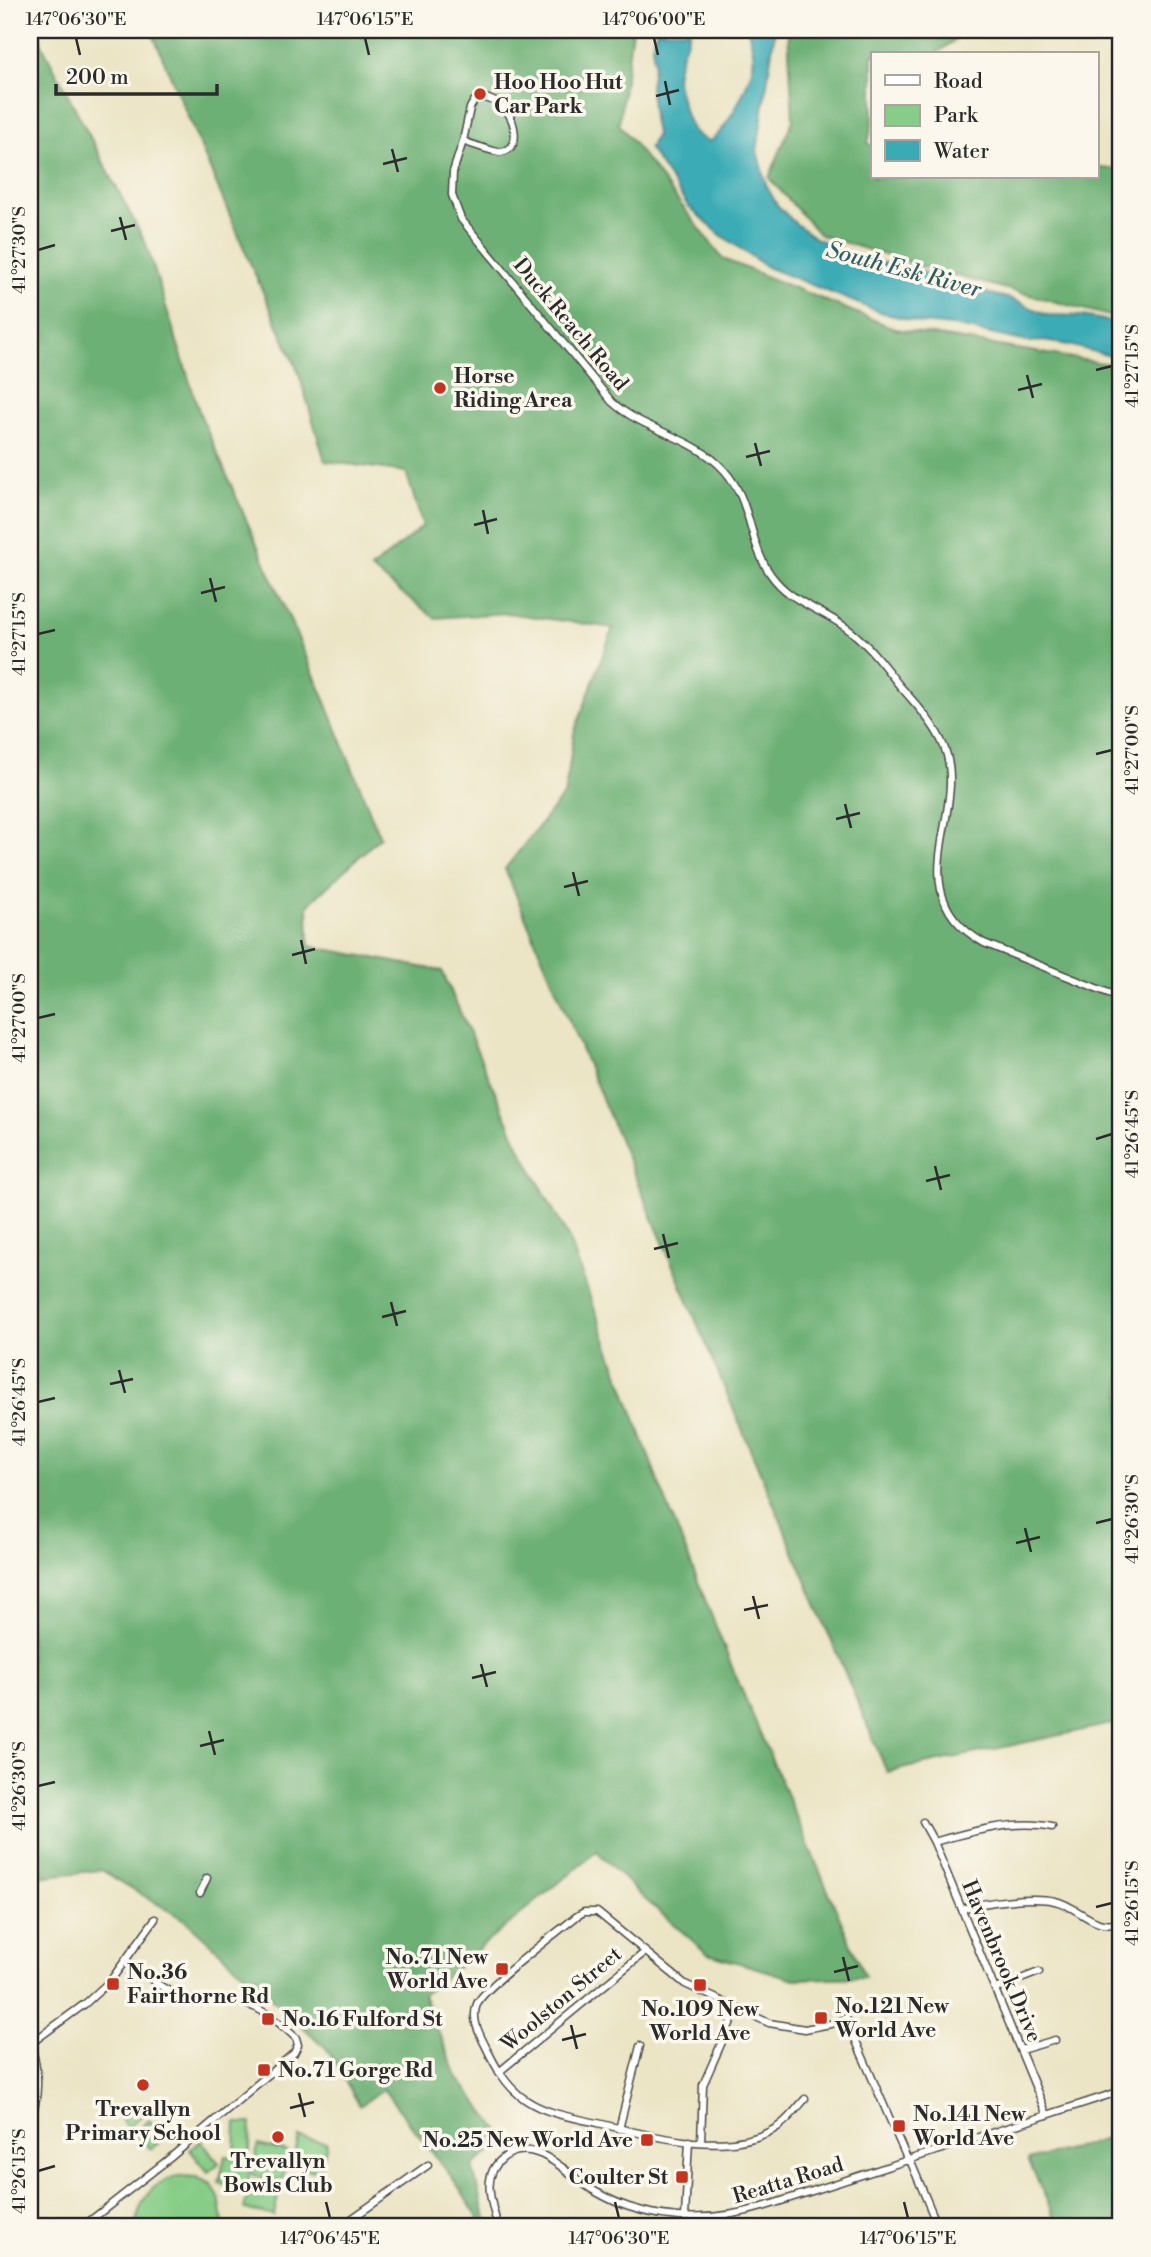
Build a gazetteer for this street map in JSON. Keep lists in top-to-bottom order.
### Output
{
  "streets": {
    "street": [
      "Duck Reach Road",
      "Havenbrook Drive",
      "Woolston Street",
      "Reatta Road"
    ]
  },
  "crossings": [
    ["Havenbrook Drive", "Reatta Road"]
  ],
  "water": ["South Esk River"],
  "places": {
    "other": [
      "Hoo Hoo Hut Car Park",
      "Horse Riding Area",
      "Trevallyn Primary School",
      "Trevallyn Bowls Club"
    ],
    "transit": [
      "No.71 New World Ave",
      "No.36 Fairthorne Rd",
      "No.109 New World Ave",
      "No.121 New World Ave",
      "No.16 Fulford St",
      "No.71 Gorge Rd",
      "No.141 New World Ave",
      "No.25 New World Ave",
      "Coulter St"
    ]
  },
  "legend": ["Road", "Park", "Water"],
  "scale_bar": "200 m",
  "coordinates": [
    "147°06'30\"E",
    "147°06'15\"E",
    "147°06'00\"E",
    "41°27'30\"S",
    "41°27'15\"S",
    "41°27'00\"S",
    "41°26'45\"S",
    "41°26'30\"S",
    "41°26'15\"S",
    "147°06'45\"E"
  ]
}
